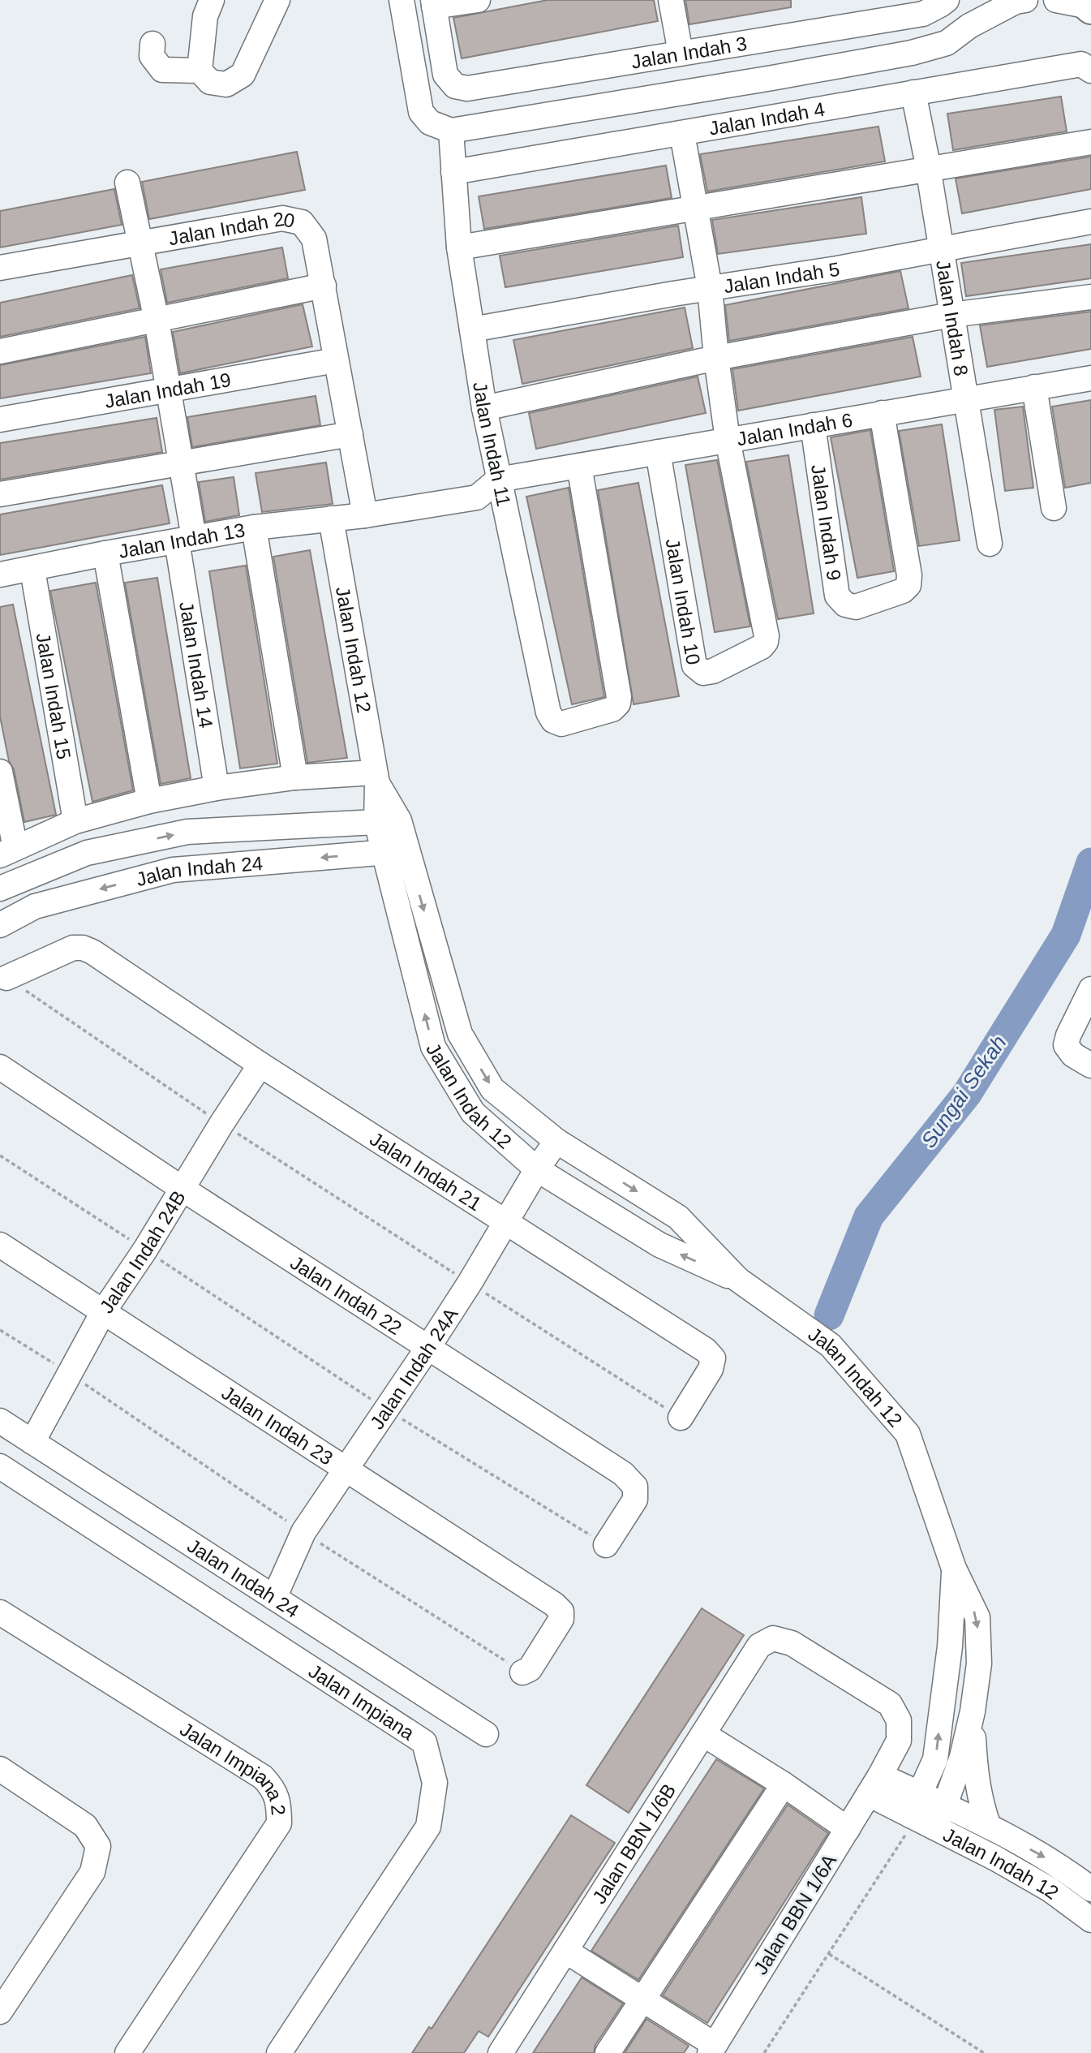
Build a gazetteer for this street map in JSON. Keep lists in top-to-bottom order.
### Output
{
  "streets": {
    "street": [
      "Jalan Indah 3",
      "Jalan Indah 4",
      "Jalan Indah 20",
      "Jalan Indah 5",
      "Jalan Indah 8",
      "Jalan Indah 19",
      "Jalan Indah 6",
      "Jalan Indah 11",
      "Jalan Indah 9",
      "Jalan Indah 13",
      "Jalan Indah 10",
      "Jalan Indah 12",
      "Jalan Indah 14",
      "Jalan Indah 15",
      "Jalan Indah 24",
      "Jalan Indah 21",
      "Jalan Indah 24B",
      "Jalan Indah 22",
      "Jalan Indah 24A",
      "Jalan Indah 23",
      "Jalan Impiana",
      "Jalan Impiana 2",
      "Jalan BBN 1/6B",
      "Jalan BBN 1/6A"
    ]
  },
  "crossings": [
    ["Jalan Indah 4", "Jalan Indah 8"],
    ["Jalan Indah 4", "Jalan Indah 11"],
    ["Jalan Indah 20", "Jalan Indah 19"],
    ["Jalan Indah 20", "Jalan Indah 13"],
    ["Jalan Indah 20", "Jalan Indah 14"],
    ["Jalan Indah 5", "Jalan Indah 8"],
    ["Jalan Indah 5", "Jalan Indah 11"],
    ["Jalan Indah 8", "Jalan Indah 6"],
    ["Jalan Indah 19", "Jalan Indah 14"],
    ["Jalan Indah 6", "Jalan Indah 11"],
    ["Jalan Indah 6", "Jalan Indah 9"],
    ["Jalan Indah 6", "Jalan Indah 13"],
    ["Jalan Indah 6", "Jalan Indah 10"],
    ["Jalan Indah 11", "Jalan Indah 13"],
    ["Jalan Indah 13", "Jalan Indah 12"],
    ["Jalan Indah 13", "Jalan Indah 14"],
    ["Jalan Indah 13", "Jalan Indah 15"],
    ["Jalan Indah 12", "Jalan Indah 24"],
    ["Jalan Indah 12", "Jalan Indah 24A"],
    ["Jalan Indah 24", "Jalan Indah 24B"],
    ["Jalan Indah 24", "Jalan Indah 24A"],
    ["Jalan Indah 21", "Jalan Indah 24B"],
    ["Jalan Indah 21", "Jalan Indah 24A"],
    ["Jalan Indah 24B", "Jalan Indah 22"],
    ["Jalan Indah 24B", "Jalan Indah 23"],
    ["Jalan Indah 22", "Jalan Indah 24A"],
    ["Jalan Indah 24A", "Jalan Indah 23"],
    ["Jalan BBN 1/6B", "Jalan BBN 1/6A"]
  ],
  "water": ["Sungai Sekah"]
}
